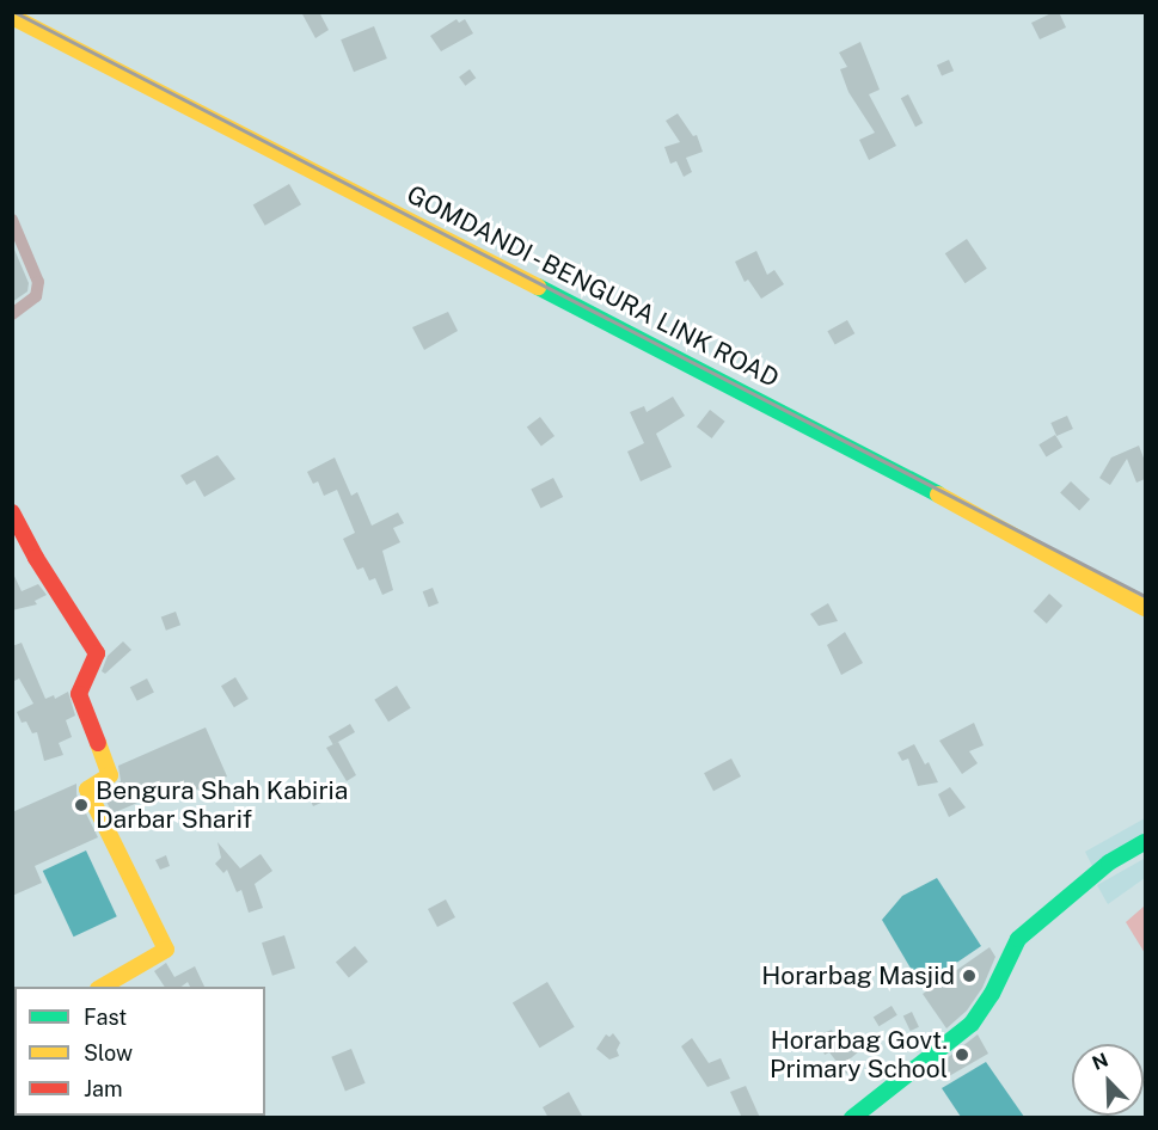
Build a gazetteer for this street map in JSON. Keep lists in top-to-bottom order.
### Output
{
  "streets": {
    "main road": ["GOMDANDI - BENGURA LINK ROAD"]
  },
  "places": ["Bengura Shah Kabiria Darbar Sharif", "Horarbag Masjid", "Horarbag Govt. Primary School"],
  "legend": ["Fast", "Slow", "Jam"],
  "north": "top left"
}
